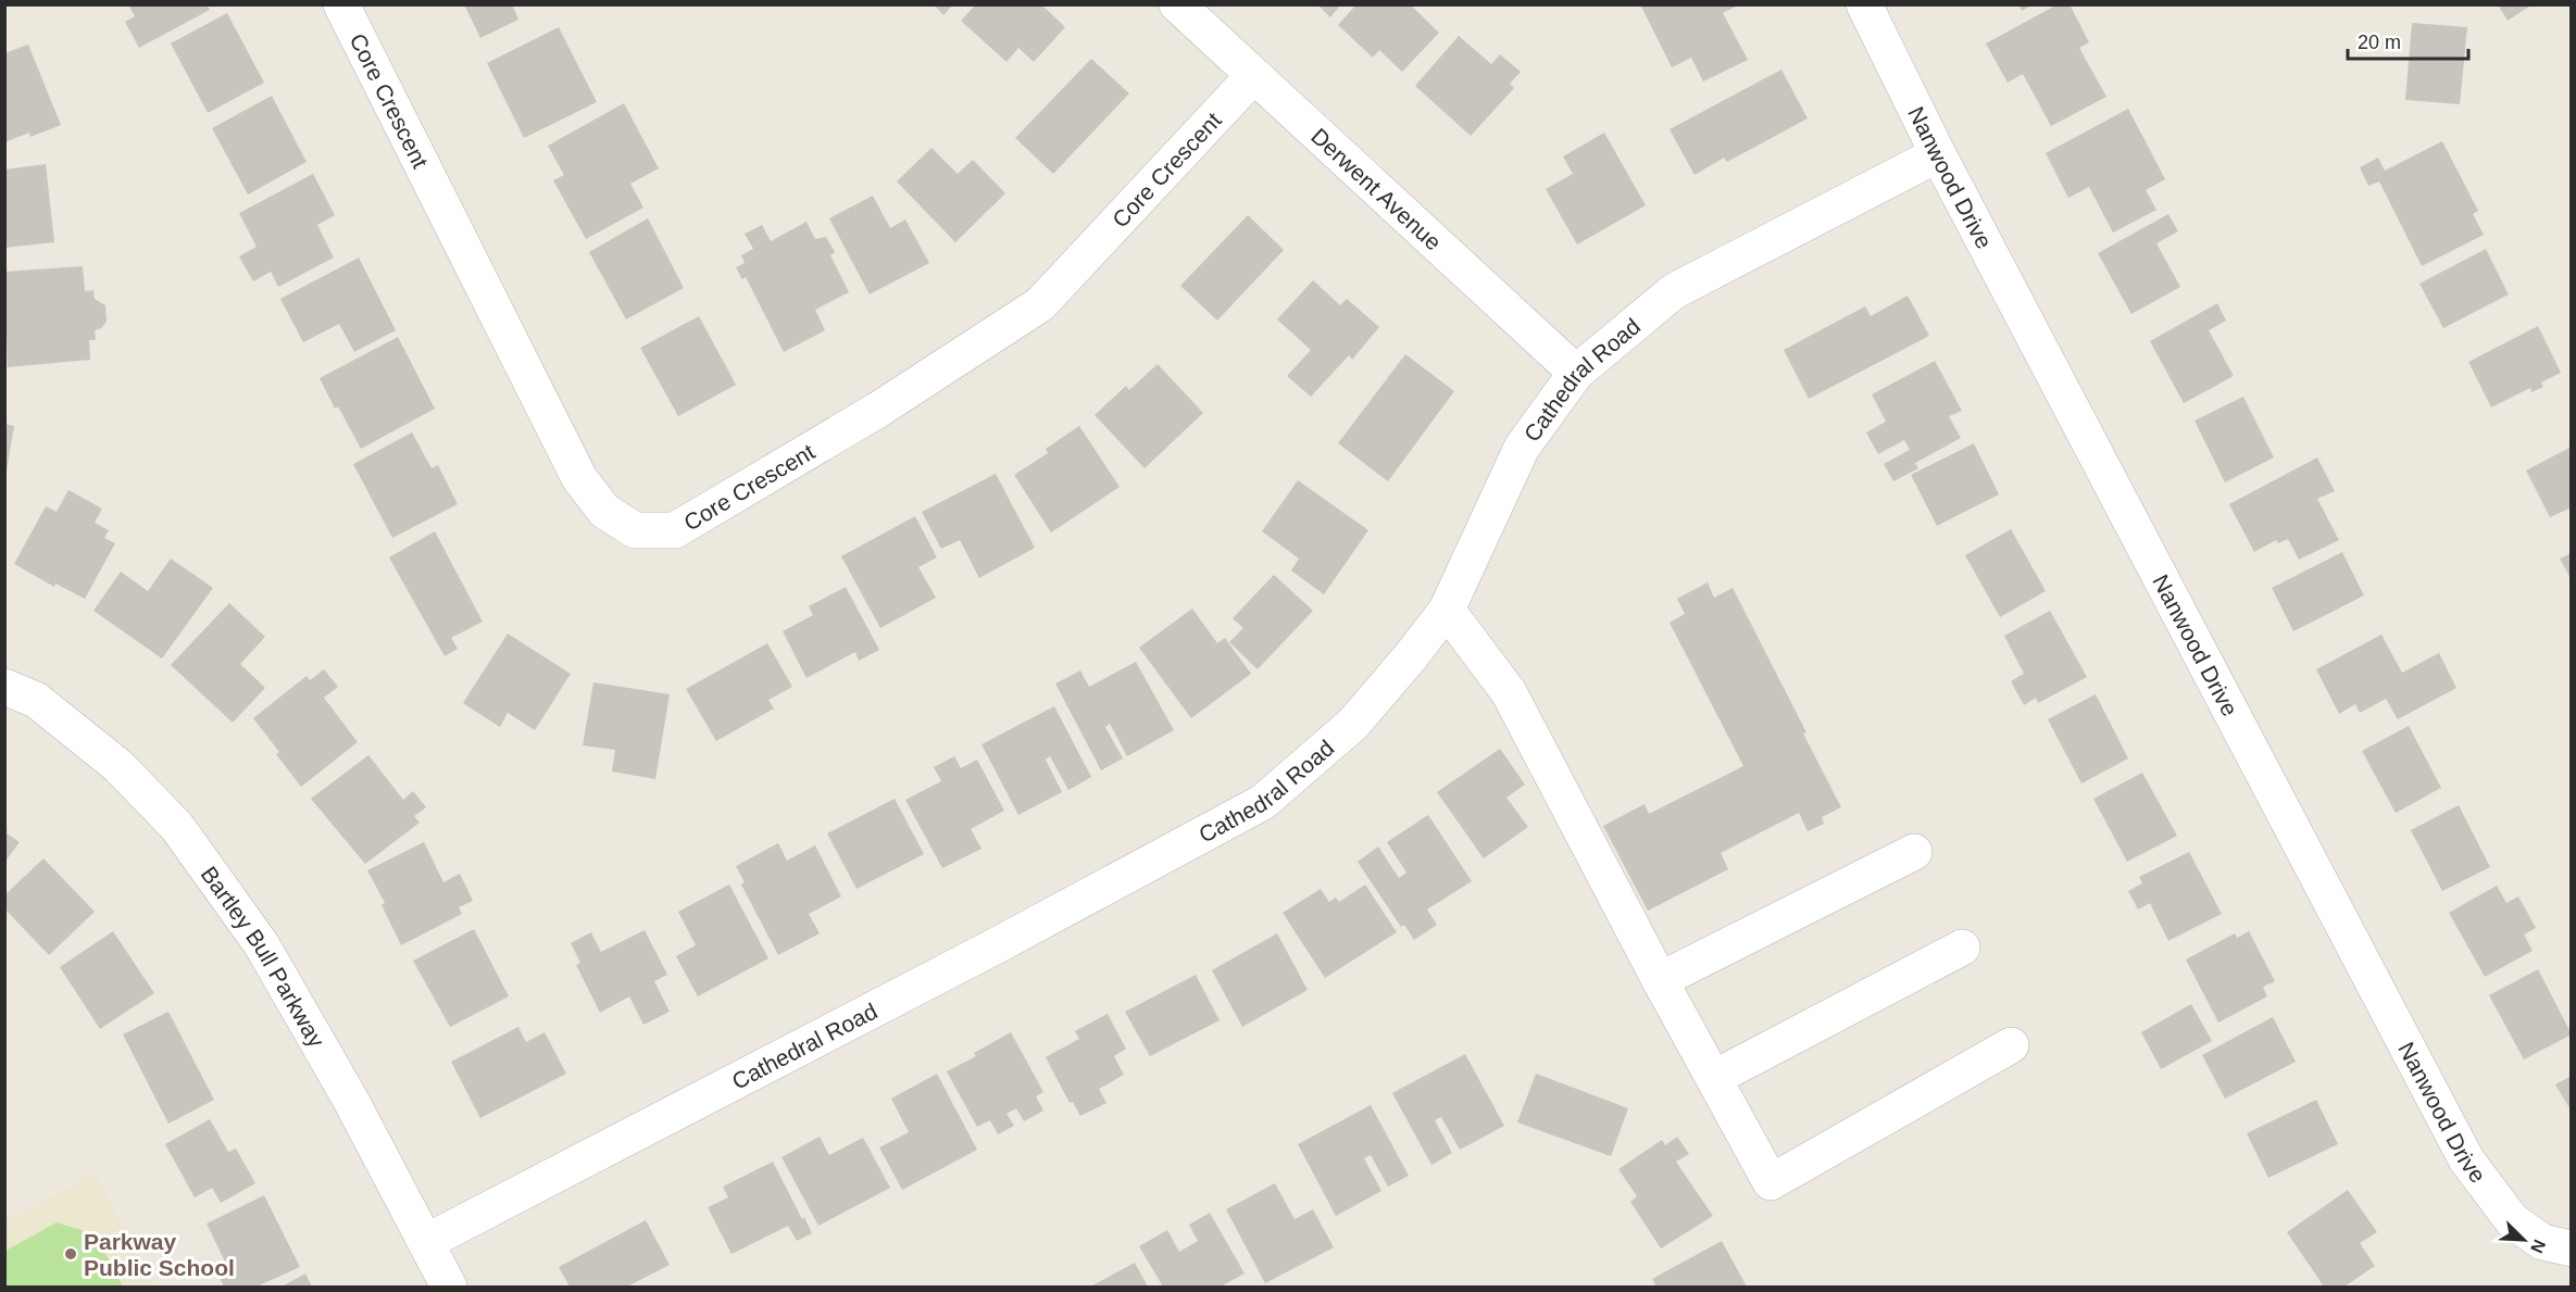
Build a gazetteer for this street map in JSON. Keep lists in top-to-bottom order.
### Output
{
  "streets": {
    "street": [
      "Core Crescent",
      "Nanwood Drive",
      "Derwent Avenue",
      "Cathedral Road",
      "Bartley Bull Parkway"
    ]
  },
  "crossings": [
    ["Core Crescent", "Derwent Avenue"],
    ["Nanwood Drive", "Cathedral Road"],
    ["Derwent Avenue", "Cathedral Road"],
    ["Cathedral Road", "Bartley Bull Parkway"]
  ],
  "places": ["Parkway Public School"],
  "scale_bar": "20 m",
  "north": "bottom right"
}
